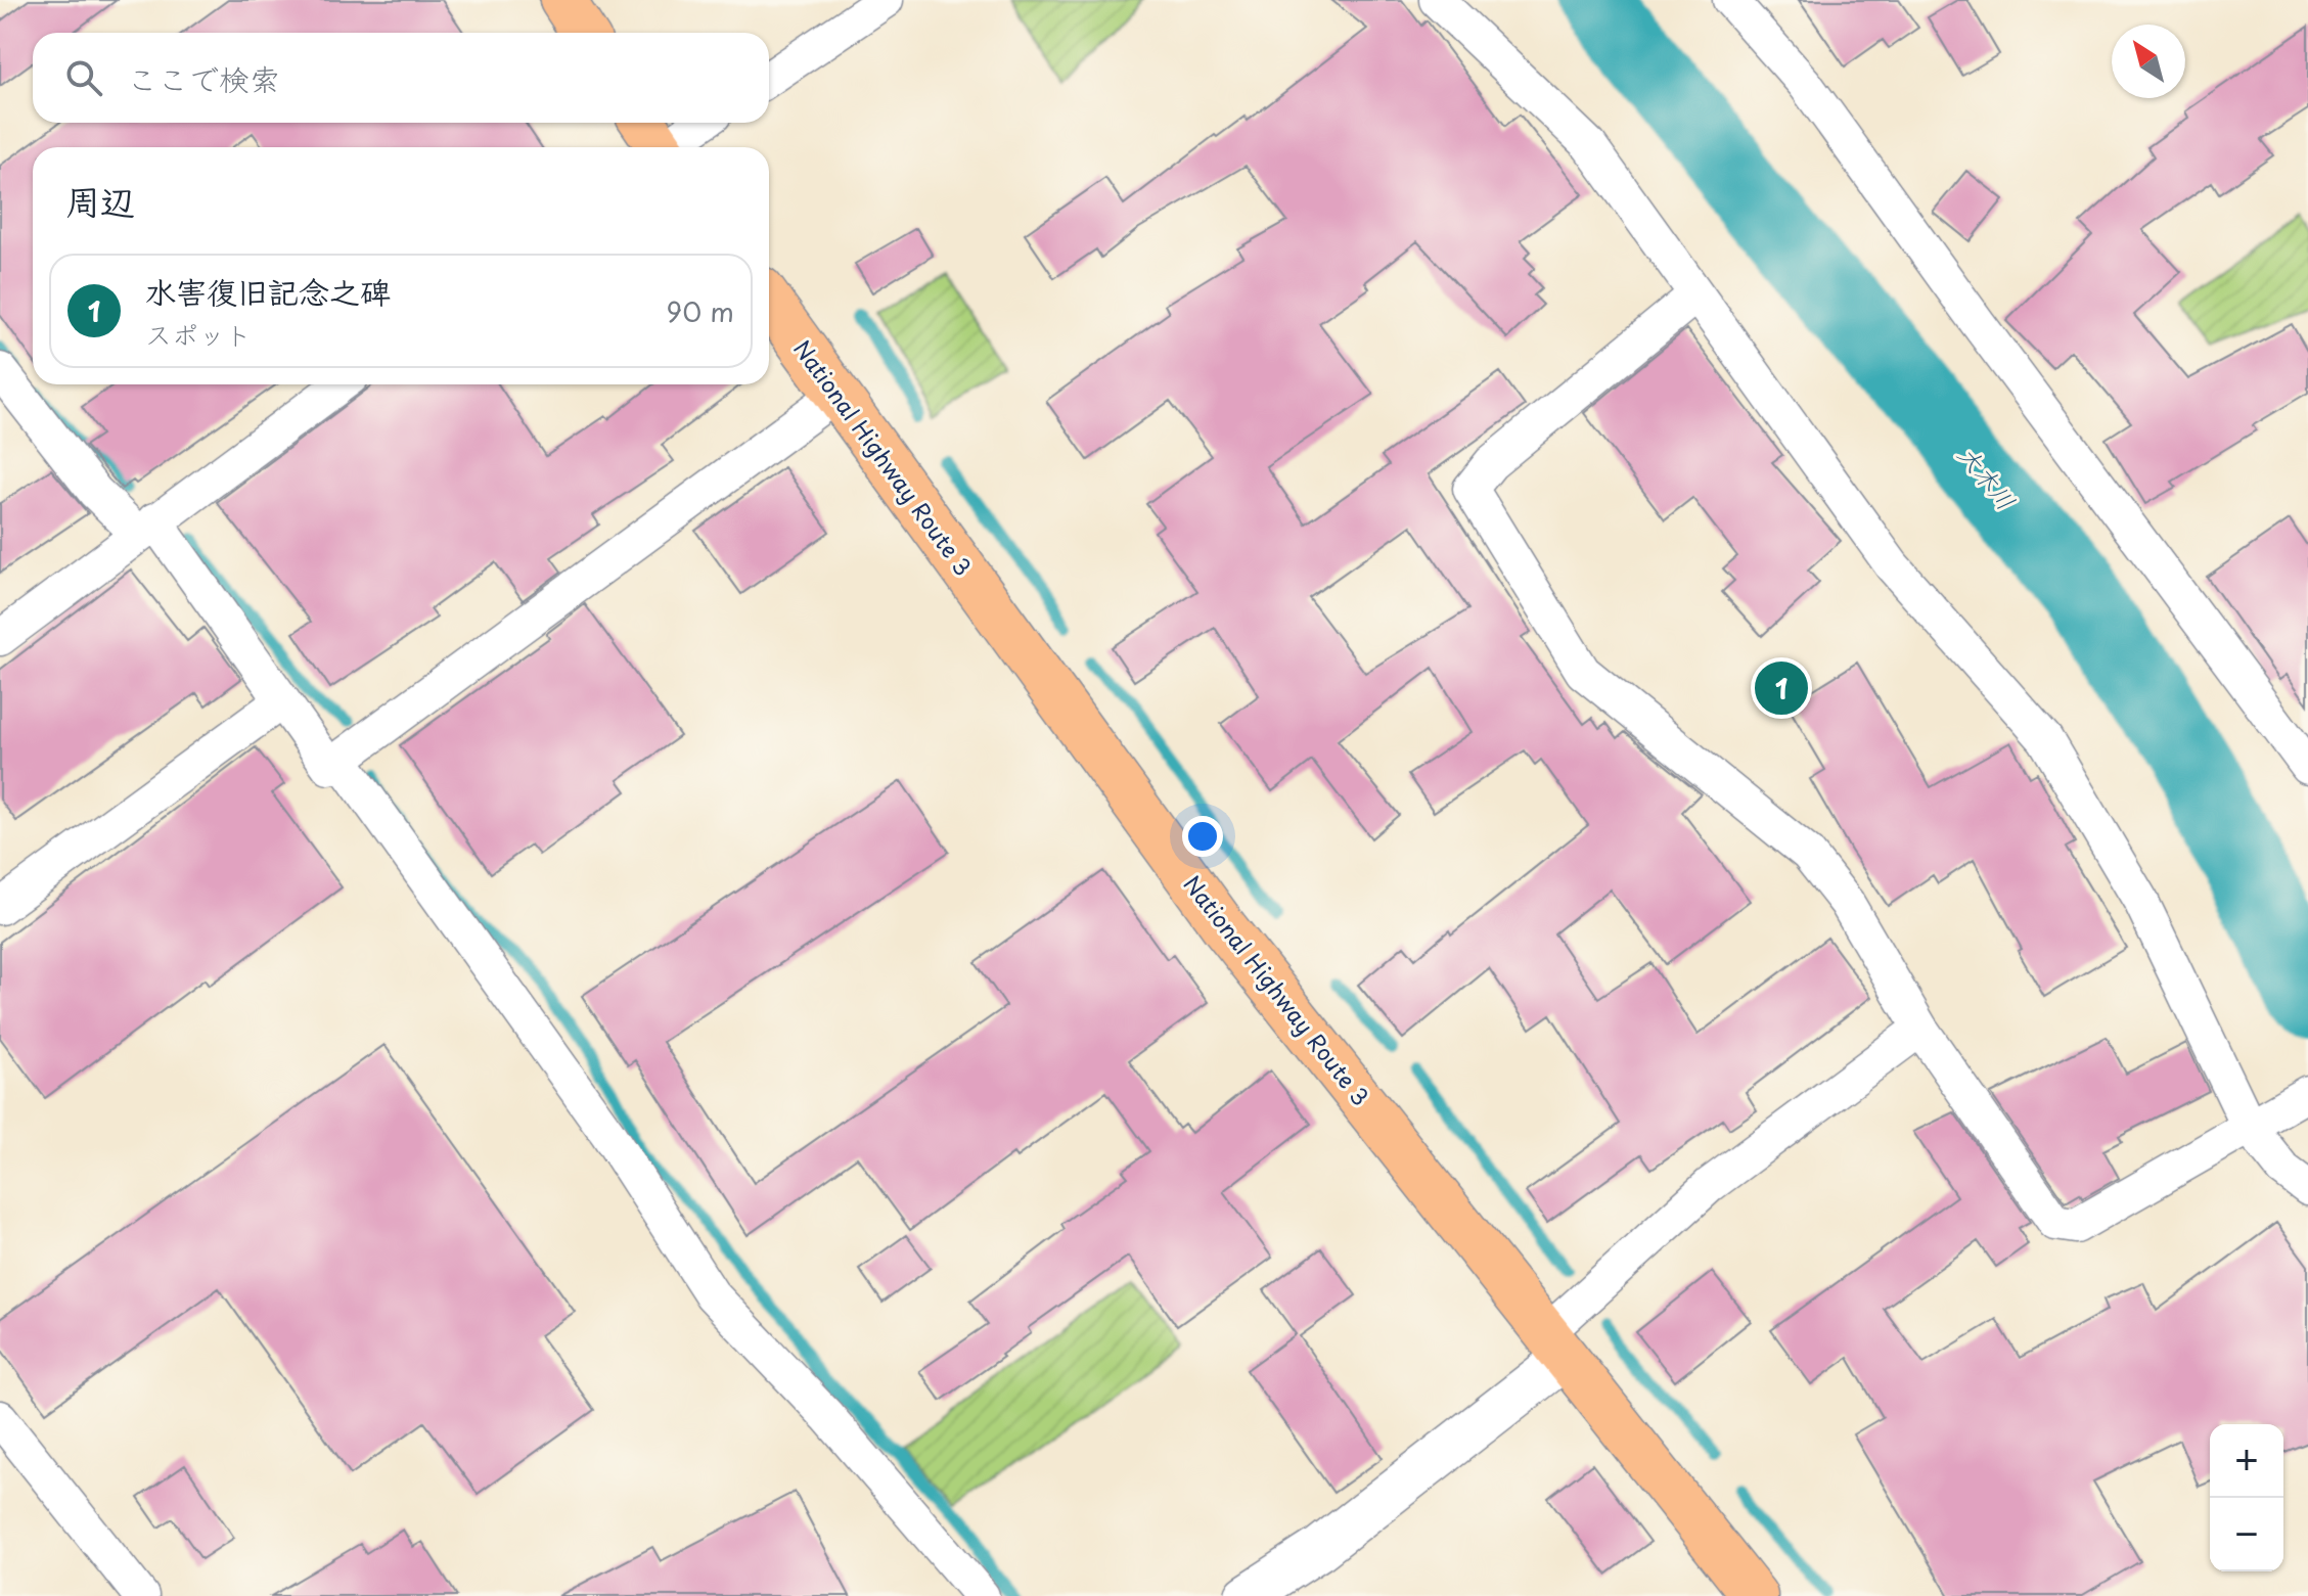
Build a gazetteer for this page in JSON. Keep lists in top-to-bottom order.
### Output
{
  "streets": {
    "highway": ["National Highway Route 3"]
  },
  "water": ["大木川"],
  "north": "top left",
  "page": {
    "search": "ここで検索",
    "heading": "周辺",
    "list": [
      {
        "mark": "1",
        "name": "水害復旧記念之碑",
        "note": "スポット",
        "value": "90 m"
      }
    ],
    "pins": "1",
    "map_buttons": ["+", "−"]
  }
}
